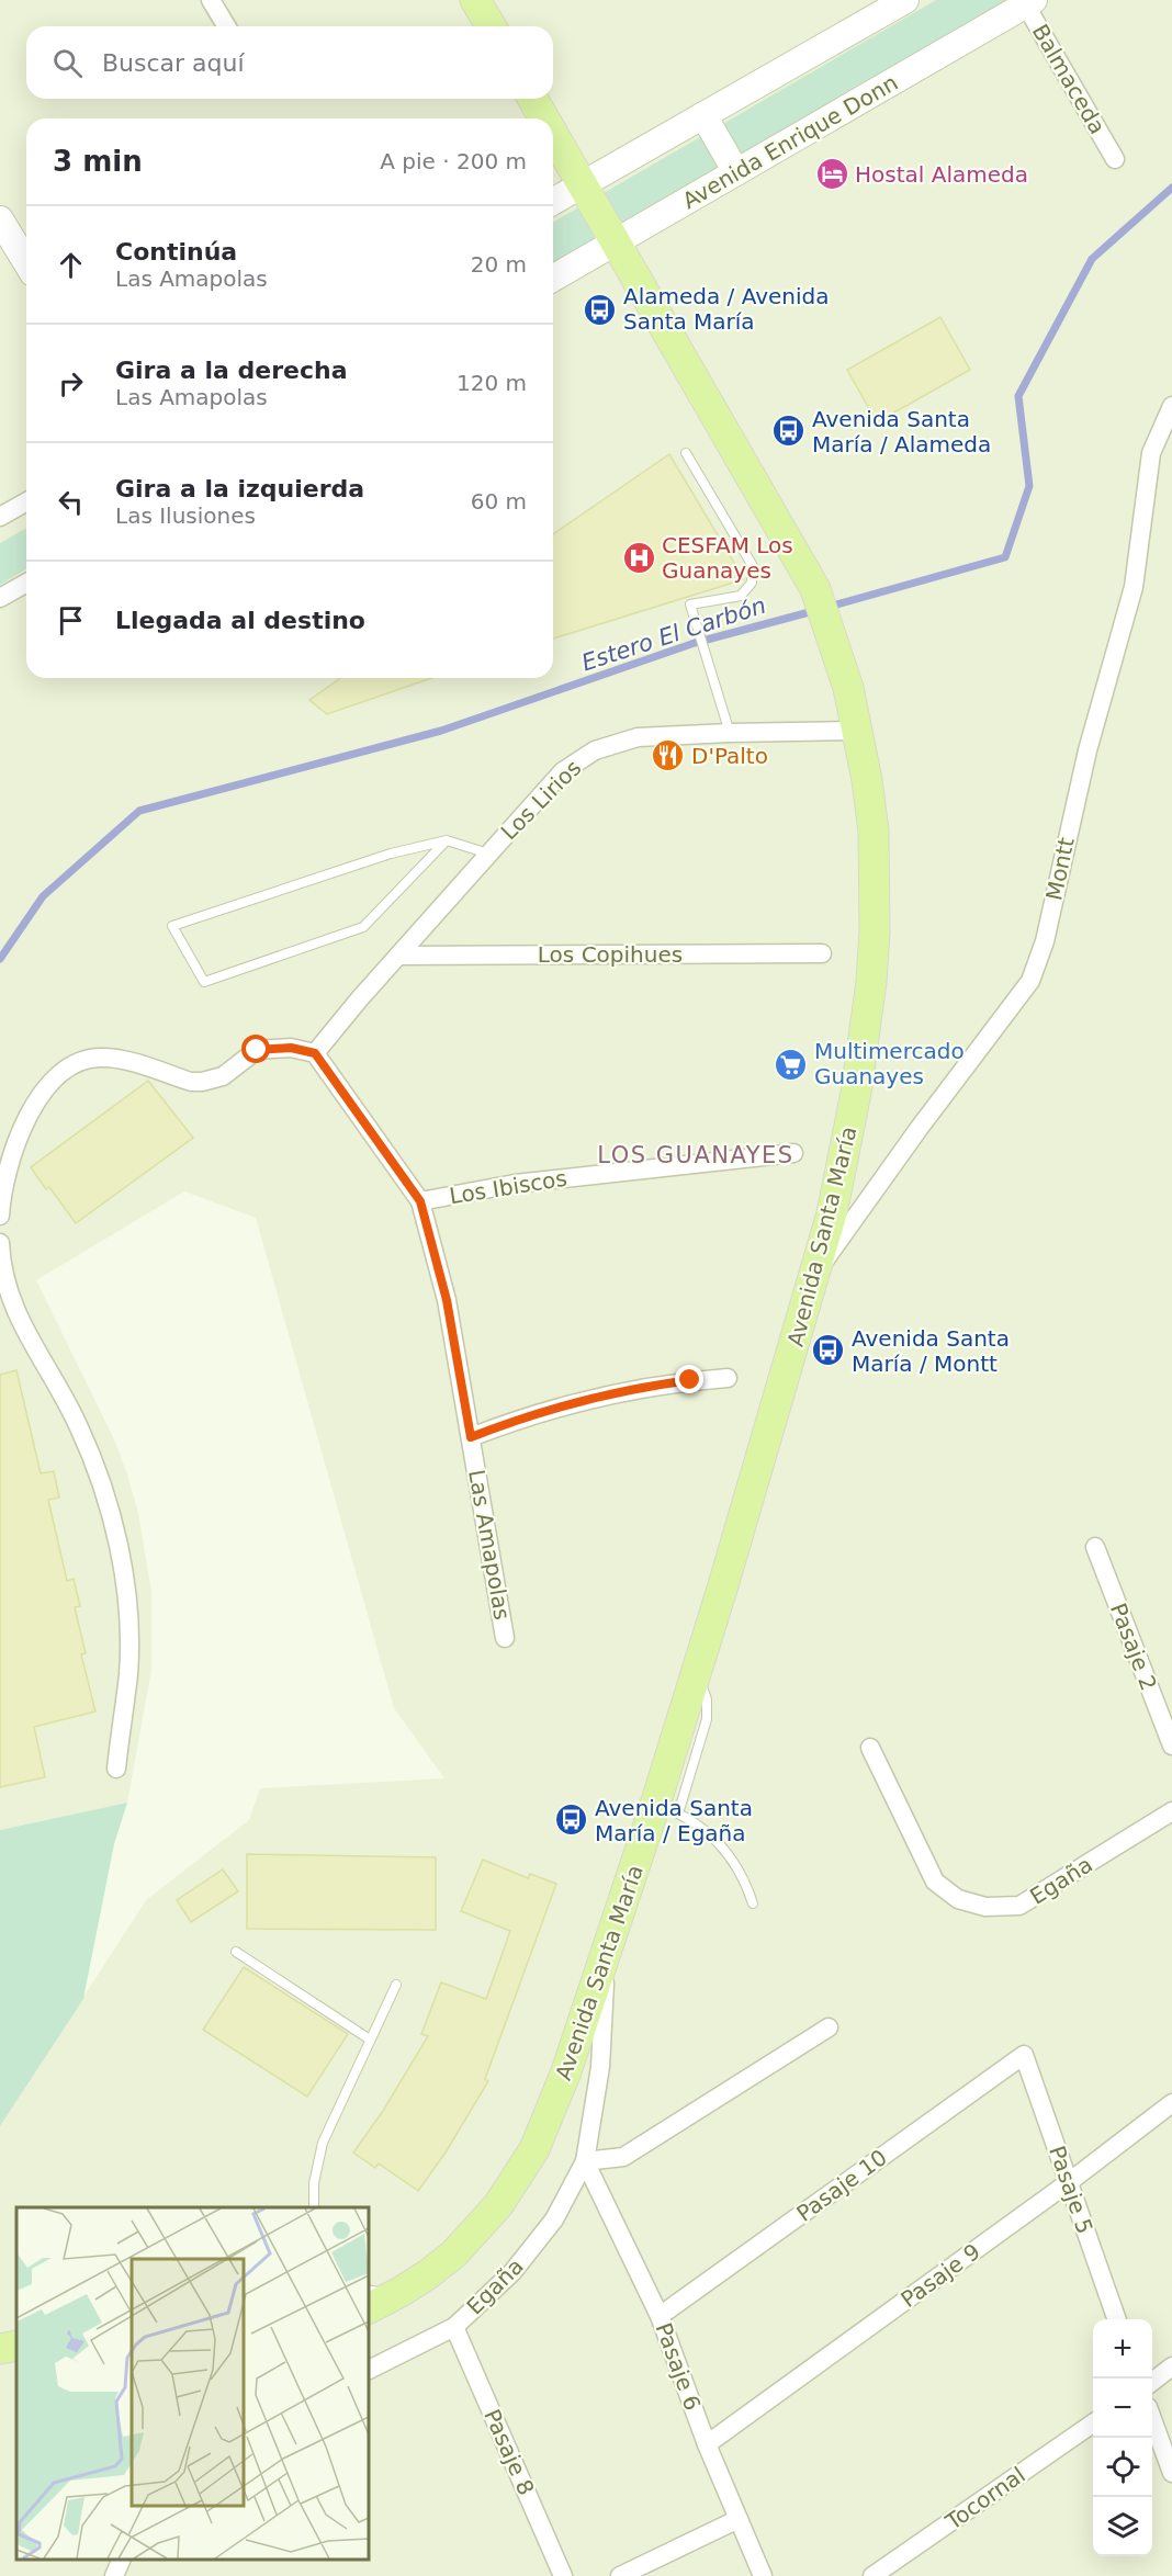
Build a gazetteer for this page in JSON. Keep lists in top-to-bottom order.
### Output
{
  "streets": {
    "main road": ["Avenida Santa María"],
    "street": [
      "Balmaceda",
      "Avenida Enrique Donn",
      "Los Lirios",
      "Montt",
      "Los Copihues",
      "Los Ibiscos",
      "Las Amapolas",
      "Pasaje 2",
      "Egaña",
      "Pasaje 10",
      "Pasaje 5",
      "Pasaje 9",
      "Pasaje 6",
      "Pasaje 8",
      "Tocornal"
    ]
  },
  "crossings": [
    ["Balmaceda", "Avenida Enrique Donn"],
    ["Avenida Enrique Donn", "Avenida Santa María"],
    ["Los Lirios", "Los Copihues"],
    ["Los Lirios", "Avenida Santa María"],
    ["Los Lirios", "Las Amapolas"],
    ["Montt", "Avenida Santa María"],
    ["Los Ibiscos", "Las Amapolas"],
    ["Avenida Santa María", "Egaña"],
    ["Egaña", "Pasaje 6"],
    ["Egaña", "Pasaje 8"],
    ["Pasaje 10", "Pasaje 5"],
    ["Pasaje 10", "Pasaje 6"],
    ["Pasaje 5", "Pasaje 9"],
    ["Pasaje 9", "Pasaje 6"]
  ],
  "districts": ["LOS GUANAYES"],
  "water": ["Estero El Carbón"],
  "places": {
    "hotel": ["Hostal Alameda"],
    "bus stop": [
      "Alameda / Avenida Santa María",
      "Avenida Santa María / Alameda",
      "Avenida Santa María / Montt",
      "Avenida Santa María / Egaña"
    ],
    "hospital": ["CESFAM Los Guanayes"],
    "restaurant": ["D'Palto"],
    "supermarket": ["Multimercado Guanayes"]
  },
  "page": {
    "search": "Buscar aquí",
    "heading": ["3 min", "A pie · 200 m"],
    "list": [
      ["Continúa", "Las Amapolas", "20 m"],
      ["Gira a la derecha", "Las Amapolas", "120 m"],
      ["Gira a la izquierda", "Las Ilusiones", "60 m"],
      "Llegada al destino"
    ],
    "map_buttons": ["+", "−"]
  }
}
